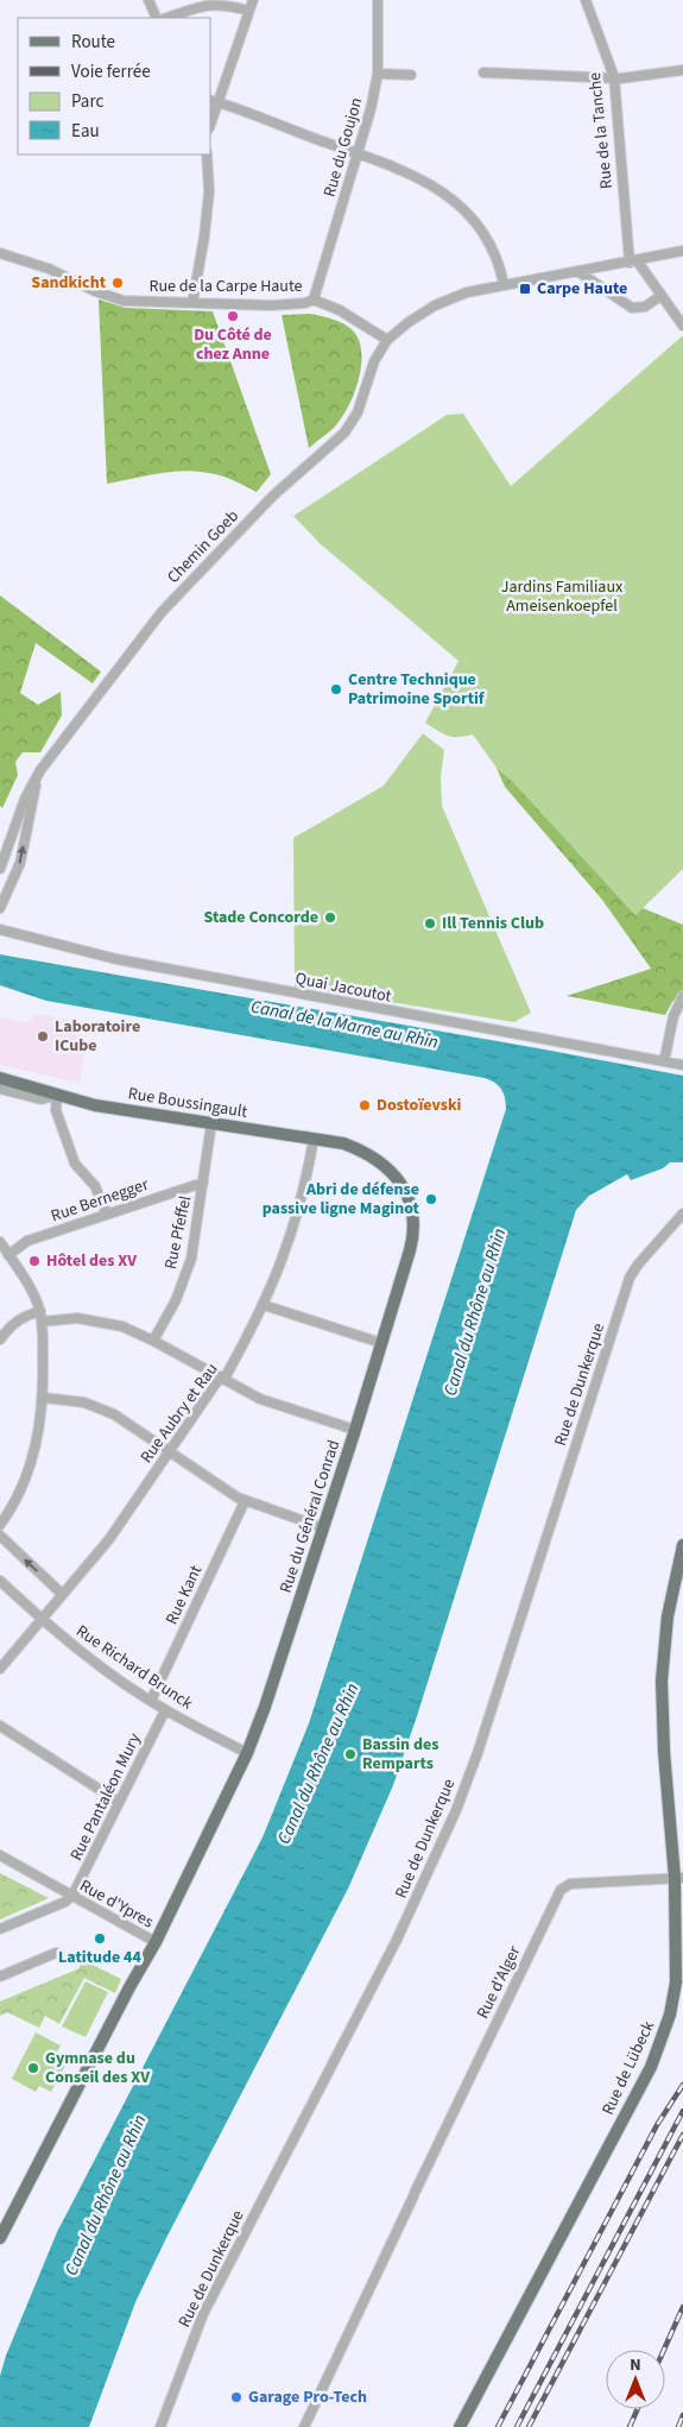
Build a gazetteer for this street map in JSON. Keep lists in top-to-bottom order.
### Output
{
  "streets": {
    "main road": ["Rue Boussingault", "Rue du Général Conrad", "Rue de Lübeck"],
    "street": [
      "Rue de la Tanche",
      "Rue du Goujon",
      "Rue de la Carpe Haute",
      "Chemin Goeb",
      "Quai Jacoutot",
      "Rue Bernegger",
      "Rue Pfeffel",
      "Rue de Dunkerque",
      "Rue Aubry et Rau",
      "Rue Kant",
      "Rue Richard Brunck",
      "Rue Pantaléon Mury",
      "Rue d'Ypres",
      "Rue d'Alger"
    ]
  },
  "crossings": [
    ["Rue du Goujon", "Rue de la Carpe Haute"],
    ["Rue de la Carpe Haute", "Chemin Goeb"],
    ["Rue Boussingault", "Rue Pfeffel"],
    ["Rue Boussingault", "Rue Aubry et Rau"],
    ["Rue Boussingault", "Rue du Général Conrad"],
    ["Rue Bernegger", "Rue Pfeffel"],
    ["Rue Aubry et Rau", "Rue du Général Conrad"],
    ["Rue Aubry et Rau", "Rue Richard Brunck"],
    ["Rue du Général Conrad", "Rue Richard Brunck"],
    ["Rue du Général Conrad", "Rue d'Ypres"],
    ["Rue Kant", "Rue Richard Brunck"],
    ["Rue Richard Brunck", "Rue Pantaléon Mury"],
    ["Rue Pantaléon Mury", "Rue d'Ypres"],
    ["Rue d'Alger", "Rue de Lübeck"]
  ],
  "water": ["Canal de la Marne au Rhin", "Canal du Rhône au Rhin"],
  "parks": ["Jardins Familiaux Ameisenkoepfel"],
  "places": {
    "other": [
      "Sandkicht",
      "Du Côté de chez Anne",
      "Centre Technique Patrimoine Sportif",
      "Stade Concorde",
      "Ill Tennis Club",
      "Laboratoire ICube",
      "Dostoïevski",
      "Abri de défense passive ligne Maginot",
      "Hôtel des XV",
      "Bassin des Remparts",
      "Latitude 44",
      "Gymnase du Conseil des XV",
      "Garage Pro-Tech"
    ],
    "transit": ["Carpe Haute"]
  },
  "legend": [
    "Route",
    "Voie ferrée",
    "Parc",
    "Eau"
  ],
  "north": "top"
}
